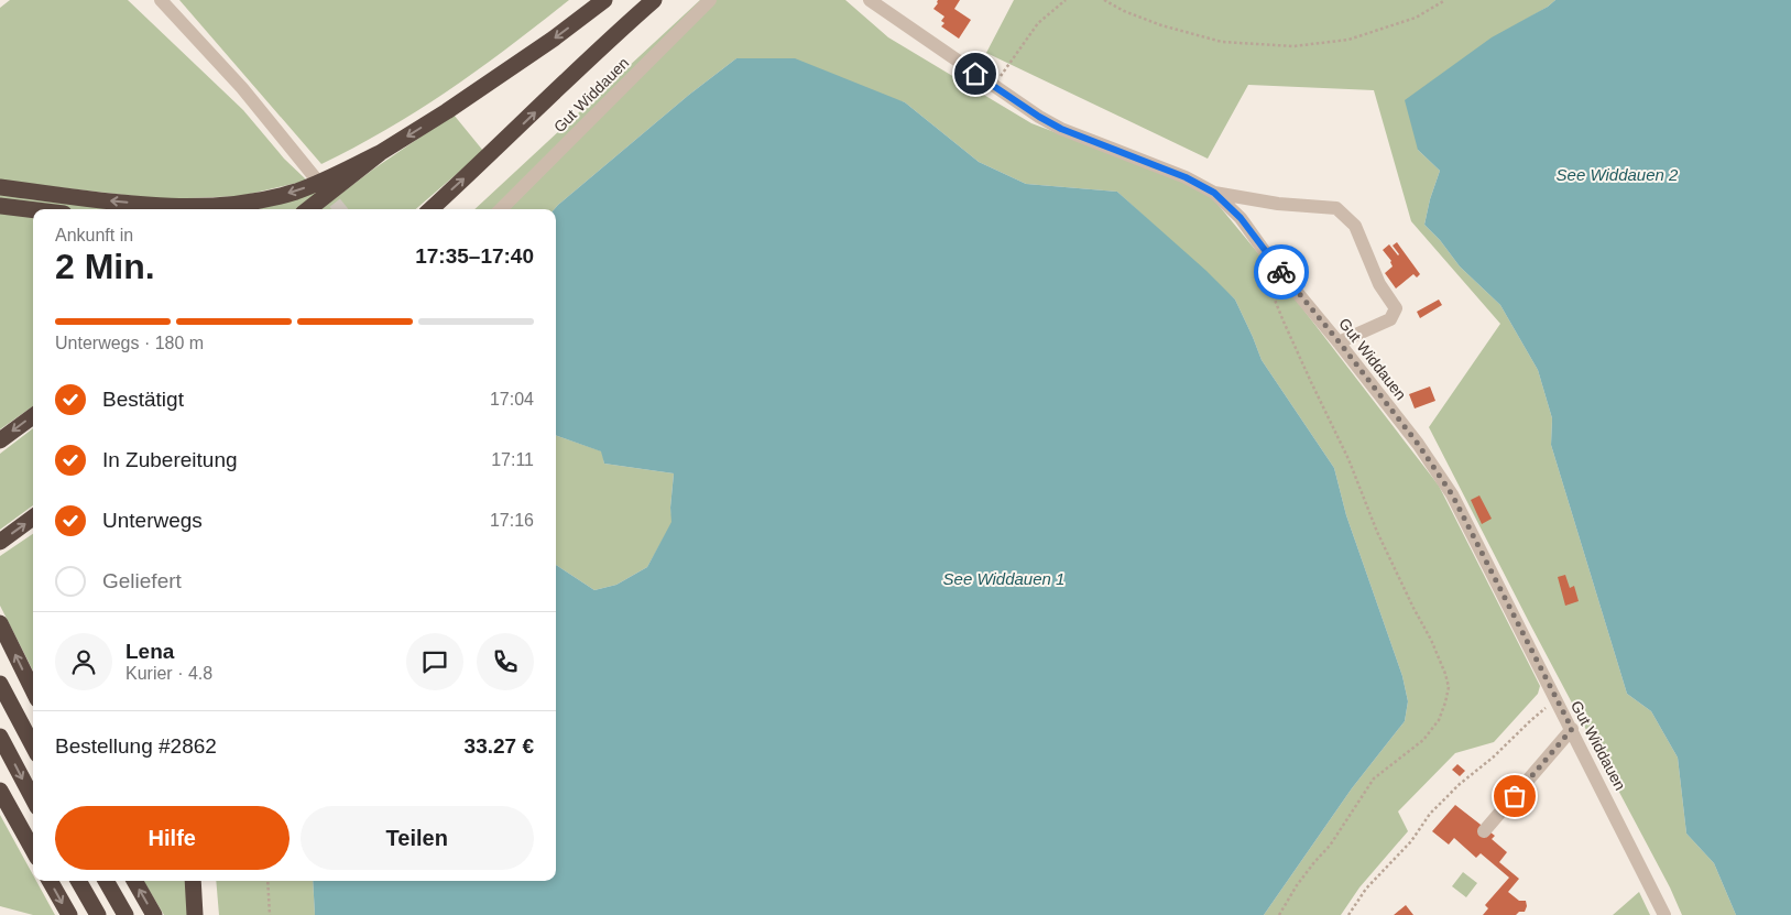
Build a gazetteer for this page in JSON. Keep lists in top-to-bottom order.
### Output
{
  "streets": {
    "lane": ["Gut Widdauen"]
  },
  "water": ["See Widdauen 2", "See Widdauen 1"],
  "page": {
    "heading": ["2 Min.", "Ankunft in", "17:35–17:40"],
    "panel": [
      "Lena",
      "Kurier · 4.8",
      "Bestellung #2862",
      "33.27 €"
    ],
    "bar": "Unterwegs · 180 m",
    "list": [
      ["Bestätigt", "17:04"],
      ["In Zubereitung", "17:11"],
      ["Unterwegs", "17:16"],
      "Geliefert"
    ],
    "buttons": ["Hilfe", "Teilen"]
  }
}
